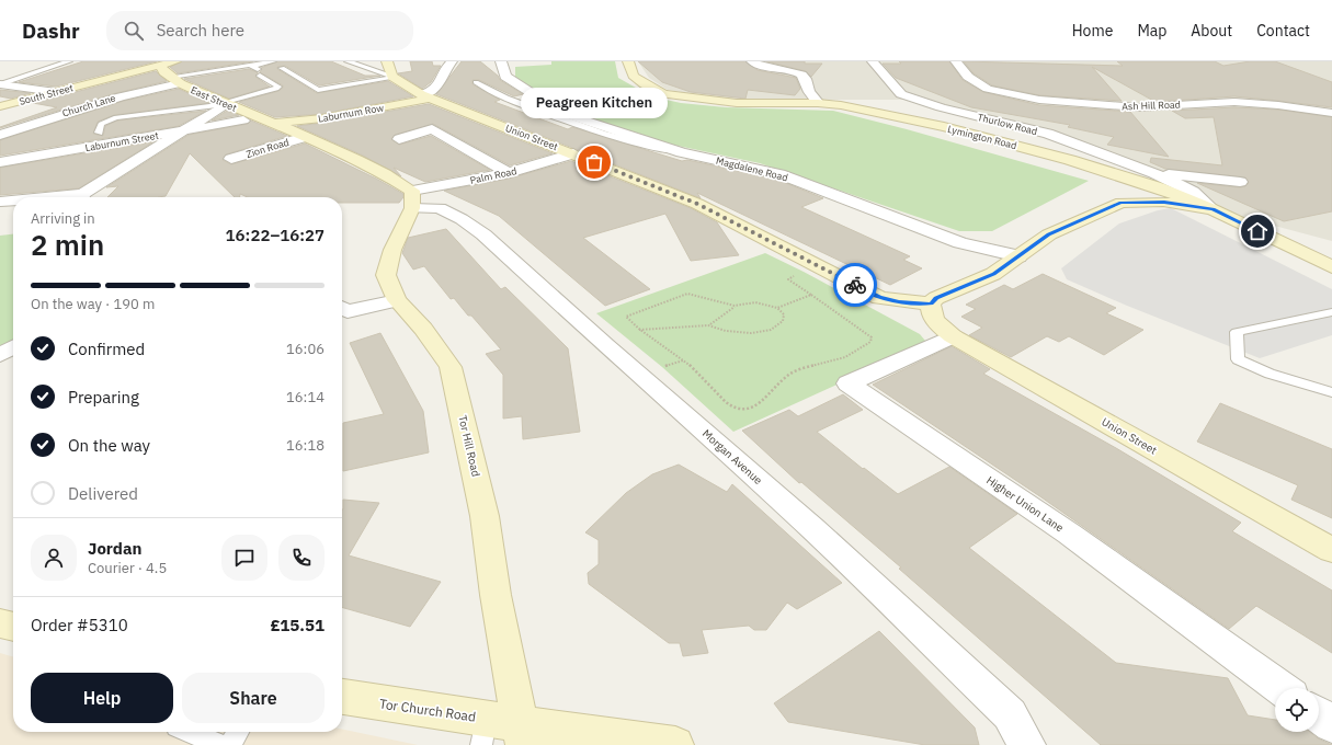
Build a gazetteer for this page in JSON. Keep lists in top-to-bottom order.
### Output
{
  "streets": {
    "street": [
      "South Street",
      "East Street",
      "Church Lane",
      "Ash Hill Road",
      "Laburnum Row",
      "Thurlow Road",
      "Union Street",
      "Lymington Road",
      "Laburnum Street",
      "Zion Road",
      "Magdalene Road",
      "Palm Road",
      "Tor Hill Road",
      "Morgan Avenue",
      "Higher Union Lane",
      "Tor Church Road"
    ]
  },
  "crossings": [
    ["South Street", "East Street"],
    ["East Street", "Church Lane"],
    ["East Street", "Laburnum Row"],
    ["Laburnum Row", "Union Street"],
    ["Thurlow Road", "Lymington Road"],
    ["Union Street", "Palm Road"],
    ["Union Street", "Higher Union Lane"],
    ["Palm Road", "Tor Hill Road"],
    ["Palm Road", "Morgan Avenue"],
    ["Tor Hill Road", "Morgan Avenue"],
    ["Tor Hill Road", "Tor Church Road"]
  ],
  "places": ["Peagreen Kitchen"],
  "page": {
    "header": "Dashr",
    "search": "Search here",
    "nav": [
      "Home",
      "Map",
      "About",
      "Contact"
    ],
    "bubble": "Peagreen Kitchen",
    "heading": ["2 min", "Arriving in", "16:22–16:27"],
    "panel": [
      "Jordan",
      "Courier · 4.5",
      "Order #5310",
      "£15.51"
    ],
    "bar": "On the way · 190 m",
    "list": [
      ["Confirmed", "16:06"],
      ["Preparing", "16:14"],
      ["On the way", "16:18"],
      "Delivered"
    ],
    "buttons": ["Help", "Share"]
  }
}
